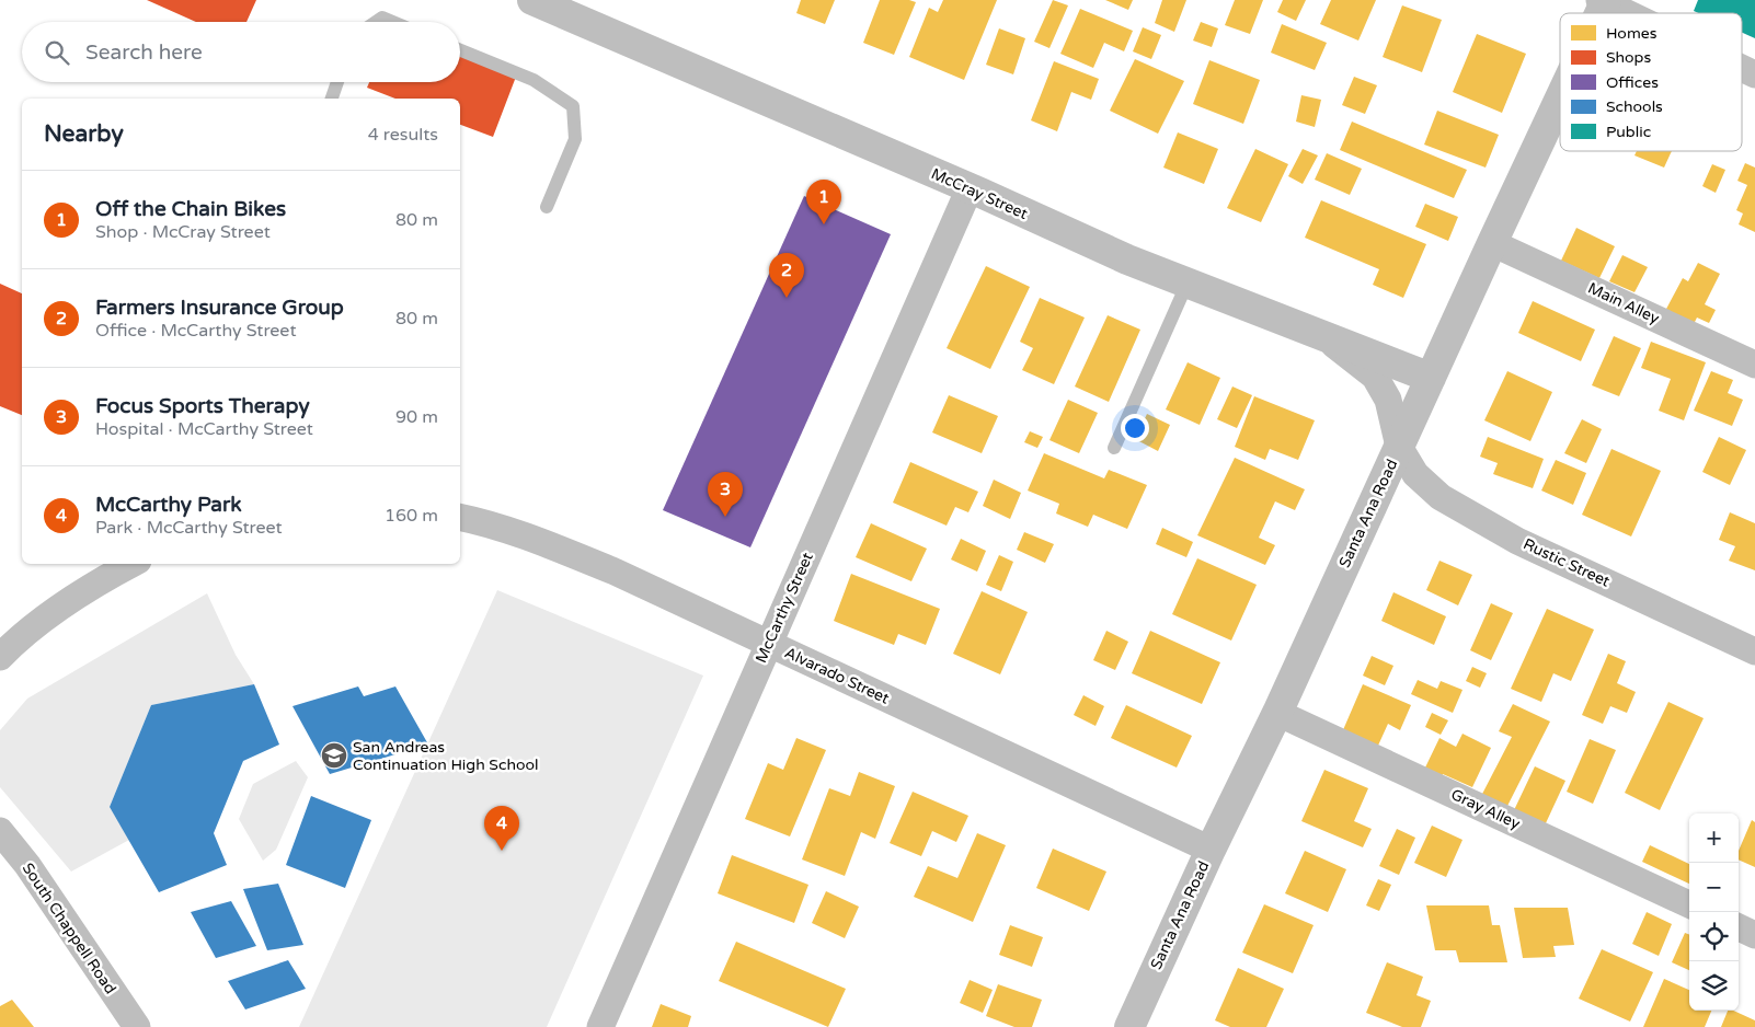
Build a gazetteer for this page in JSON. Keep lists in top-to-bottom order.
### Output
{
  "streets": {
    "street": [
      "McCray Street",
      "Main Alley",
      "Santa Ana Road",
      "Rustic Street",
      "McCarthy Street",
      "Alvarado Street",
      "Gray Alley",
      "South Chappell Road"
    ]
  },
  "crossings": [
    ["McCray Street", "Santa Ana Road"],
    ["McCray Street", "Rustic Street"],
    ["McCray Street", "McCarthy Street"],
    ["Main Alley", "Santa Ana Road"],
    ["Santa Ana Road", "Rustic Street"],
    ["Santa Ana Road", "Alvarado Street"],
    ["Santa Ana Road", "Gray Alley"],
    ["McCarthy Street", "Alvarado Street"]
  ],
  "places": {
    "school or university": ["San Andreas Continuation High School"]
  },
  "legend": [
    "Homes",
    "Shops",
    "Offices",
    "Schools",
    "Public"
  ],
  "page": {
    "search": "Search here",
    "heading": ["Nearby", "4 results"],
    "list": [
      {
        "mark": "1",
        "name": "Off the Chain Bikes",
        "note": "Shop · McCray Street",
        "value": "80 m"
      },
      {
        "mark": "2",
        "name": "Farmers Insurance Group",
        "note": "Office · McCarthy Street",
        "value": "80 m"
      },
      {
        "mark": "3",
        "name": "Focus Sports Therapy",
        "note": "Hospital · McCarthy Street",
        "value": "90 m"
      },
      {
        "mark": "4",
        "name": "McCarthy Park",
        "note": "Park · McCarthy Street",
        "value": "160 m"
      }
    ],
    "pins": [
      "1",
      "2",
      "3",
      "4"
    ],
    "map_buttons": ["+", "−"]
  }
}
